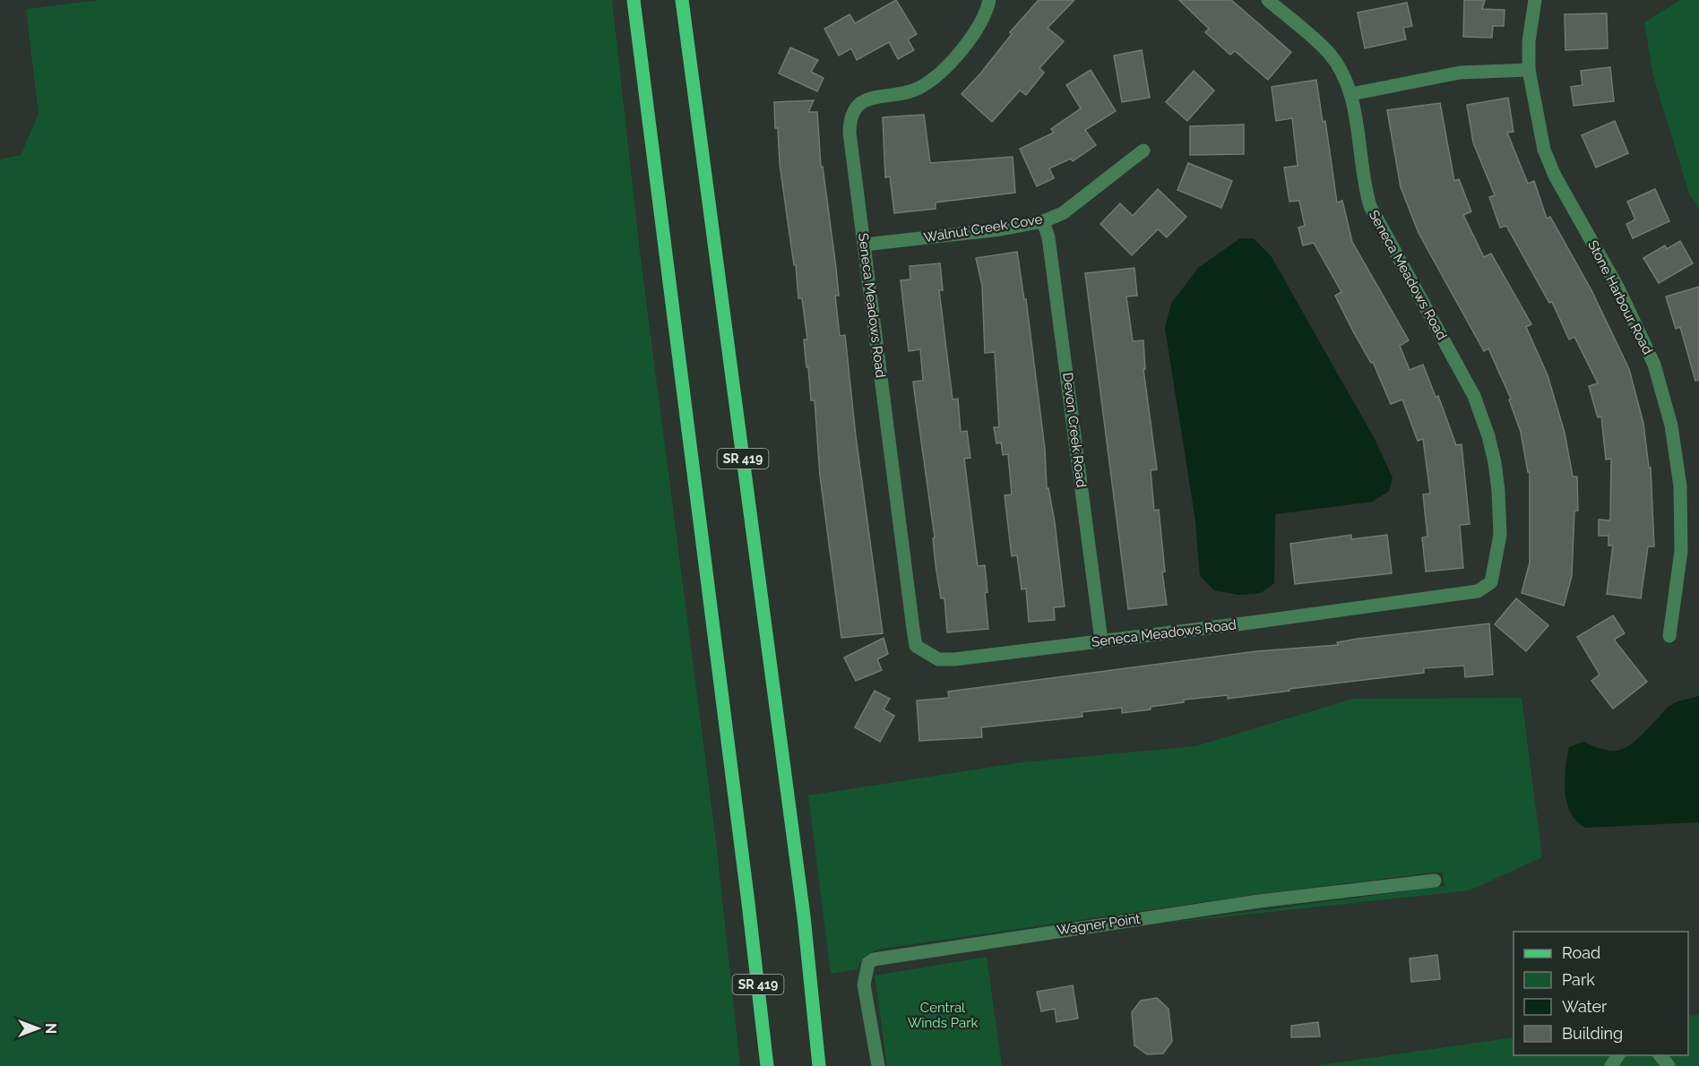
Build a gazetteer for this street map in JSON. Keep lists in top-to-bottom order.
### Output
{
  "streets": {
    "main road": ["SR 419"],
    "street": [
      "Walnut Creek Cove",
      "Seneca Meadows Road",
      "Stone Harbour Road",
      "Devon Creek Road",
      "Wagner Point"
    ]
  },
  "crossings": [
    ["Walnut Creek Cove", "Seneca Meadows Road"],
    ["Walnut Creek Cove", "Devon Creek Road"],
    ["Seneca Meadows Road", "Devon Creek Road"]
  ],
  "parks": ["Central Winds Park"],
  "legend": [
    "Road",
    "Park",
    "Water",
    "Building"
  ],
  "north": "right"
}
